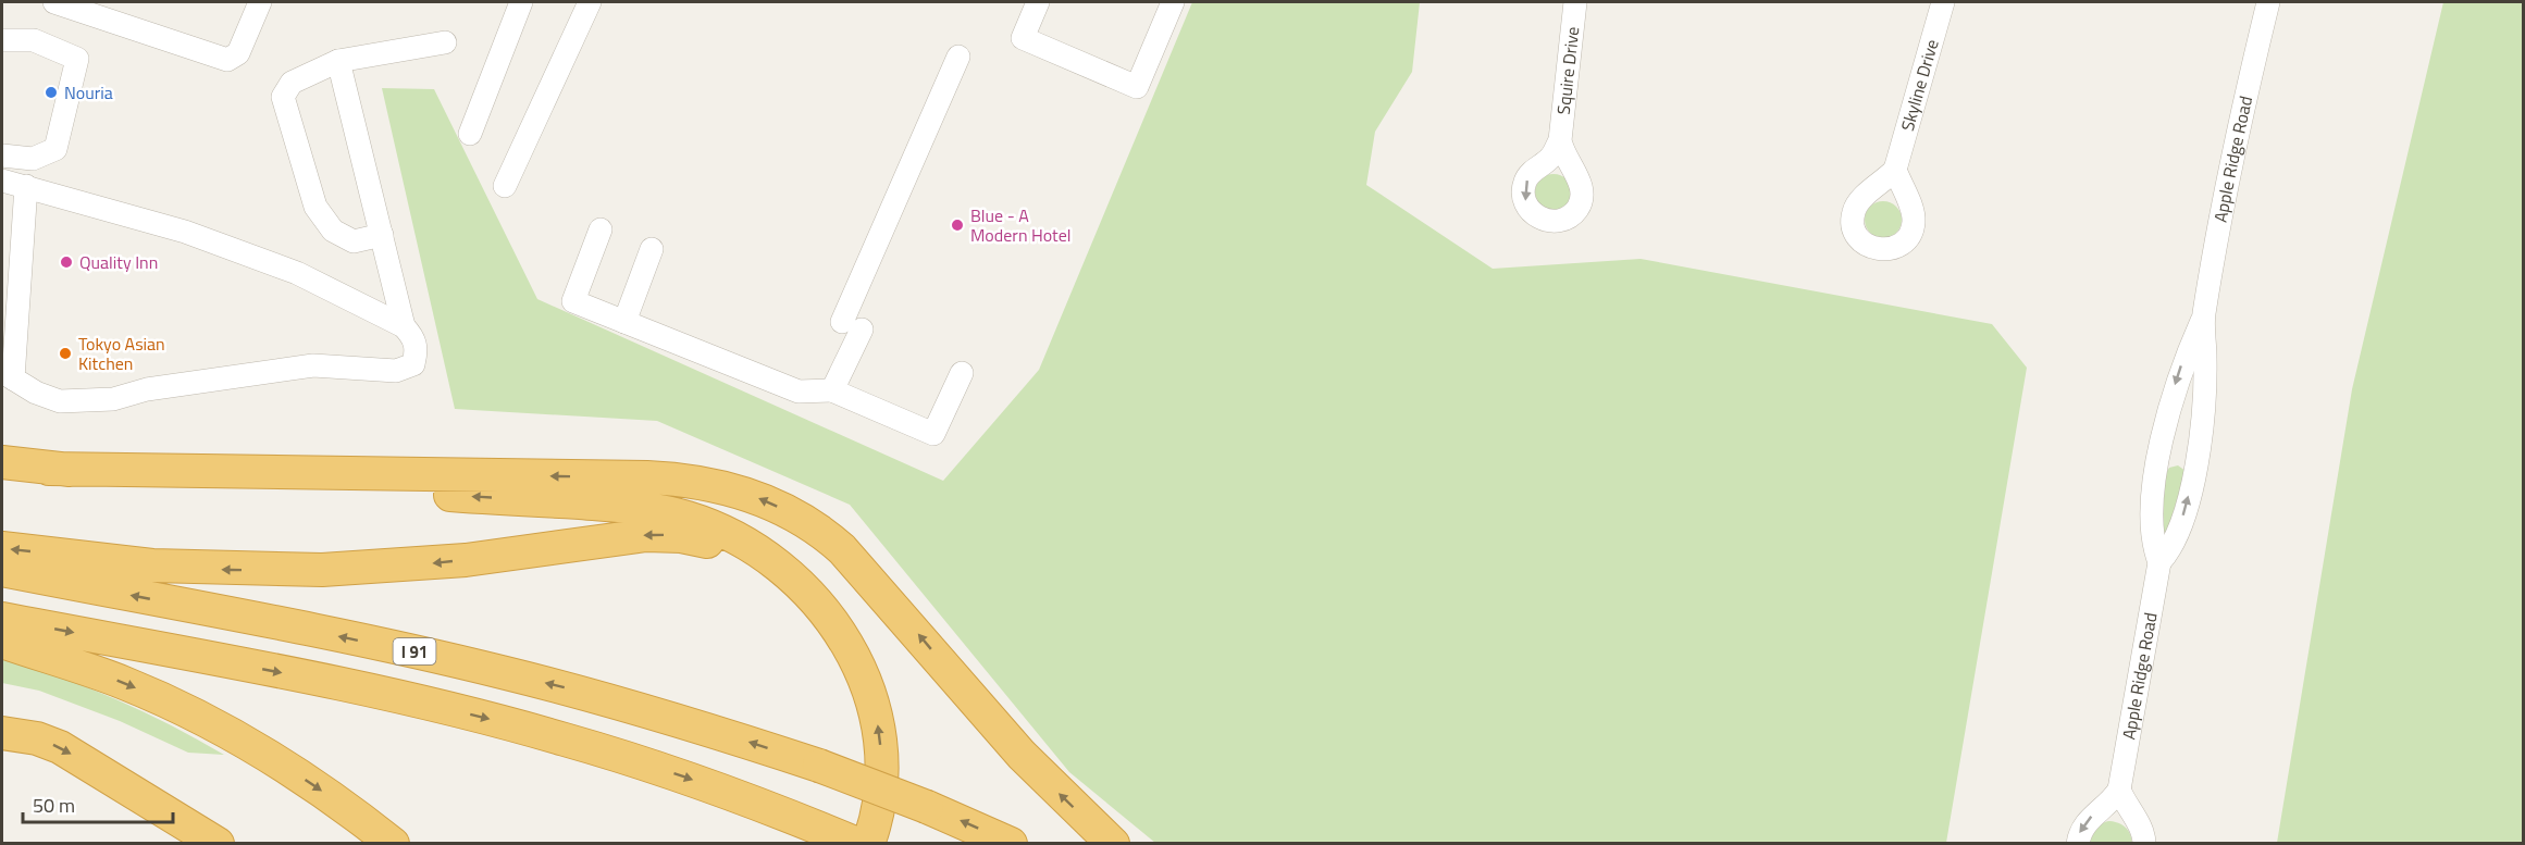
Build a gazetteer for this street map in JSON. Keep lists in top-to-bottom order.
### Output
{
  "streets": {
    "highway": ["I 91"],
    "street": ["Squire Drive", "Skyline Drive", "Apple Ridge Road"]
  },
  "places": [
    "Nouria",
    "Blue - A Modern Hotel",
    "Quality Inn",
    "Tokyo Asian Kitchen"
  ],
  "scale_bar": "50 m"
}
